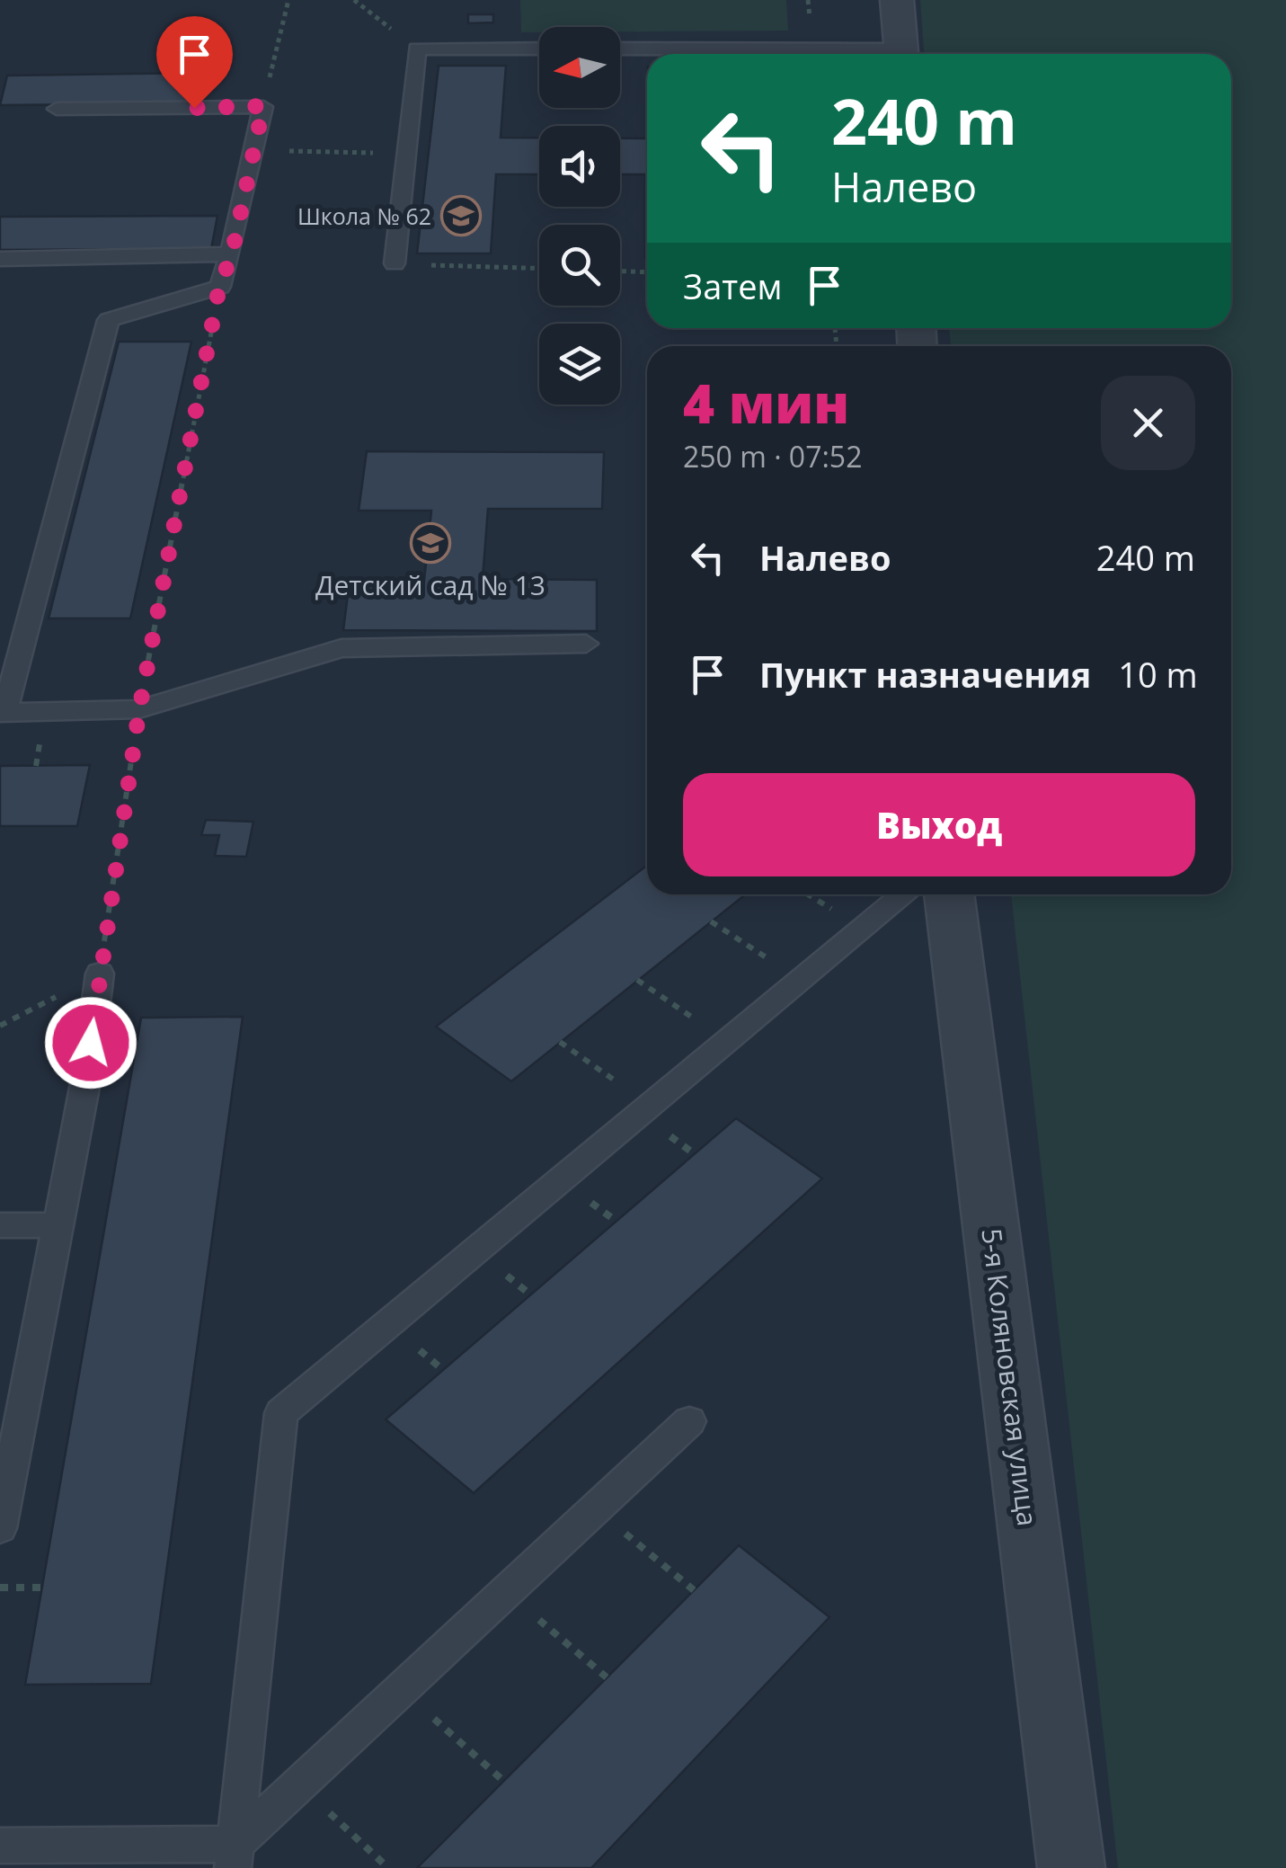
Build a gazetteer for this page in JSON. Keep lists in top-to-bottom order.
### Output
{
  "streets": {
    "street": ["5-я Коляновская улица"]
  },
  "places": {
    "school or university": ["Школа № 62", "Детский сад № 13"]
  },
  "north": "left",
  "page": {
    "turn": ["240 m", "Налево"],
    "then": "Затем",
    "heading": ["4 мин", "250 m · 07:52"],
    "list": [
      {
        "name": "Налево",
        "value": "240 m"
      },
      {
        "name": "Пункт назначения",
        "value": "10 m"
      }
    ],
    "buttons": "Выход"
  }
}
